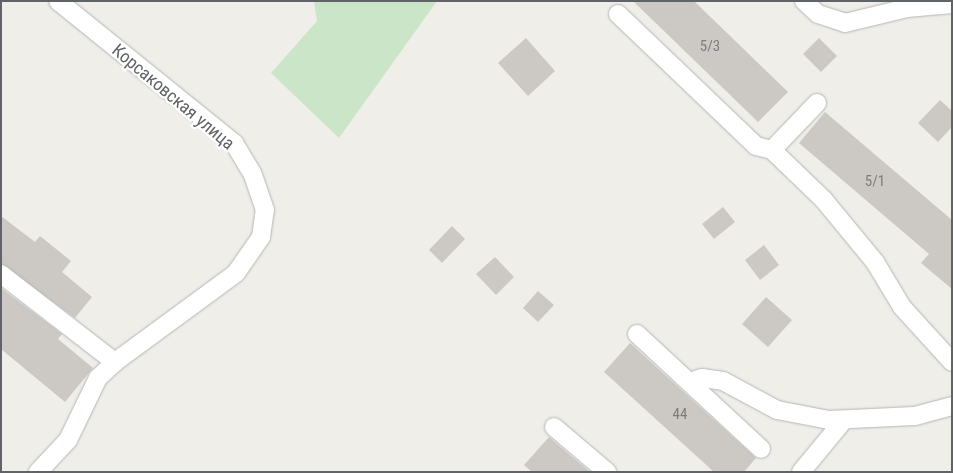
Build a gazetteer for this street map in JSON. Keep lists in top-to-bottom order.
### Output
{
  "streets": {
    "street": ["Корсаковская улица"]
  },
  "house_numbers": ["5/3", "5/1", "44"]
}
